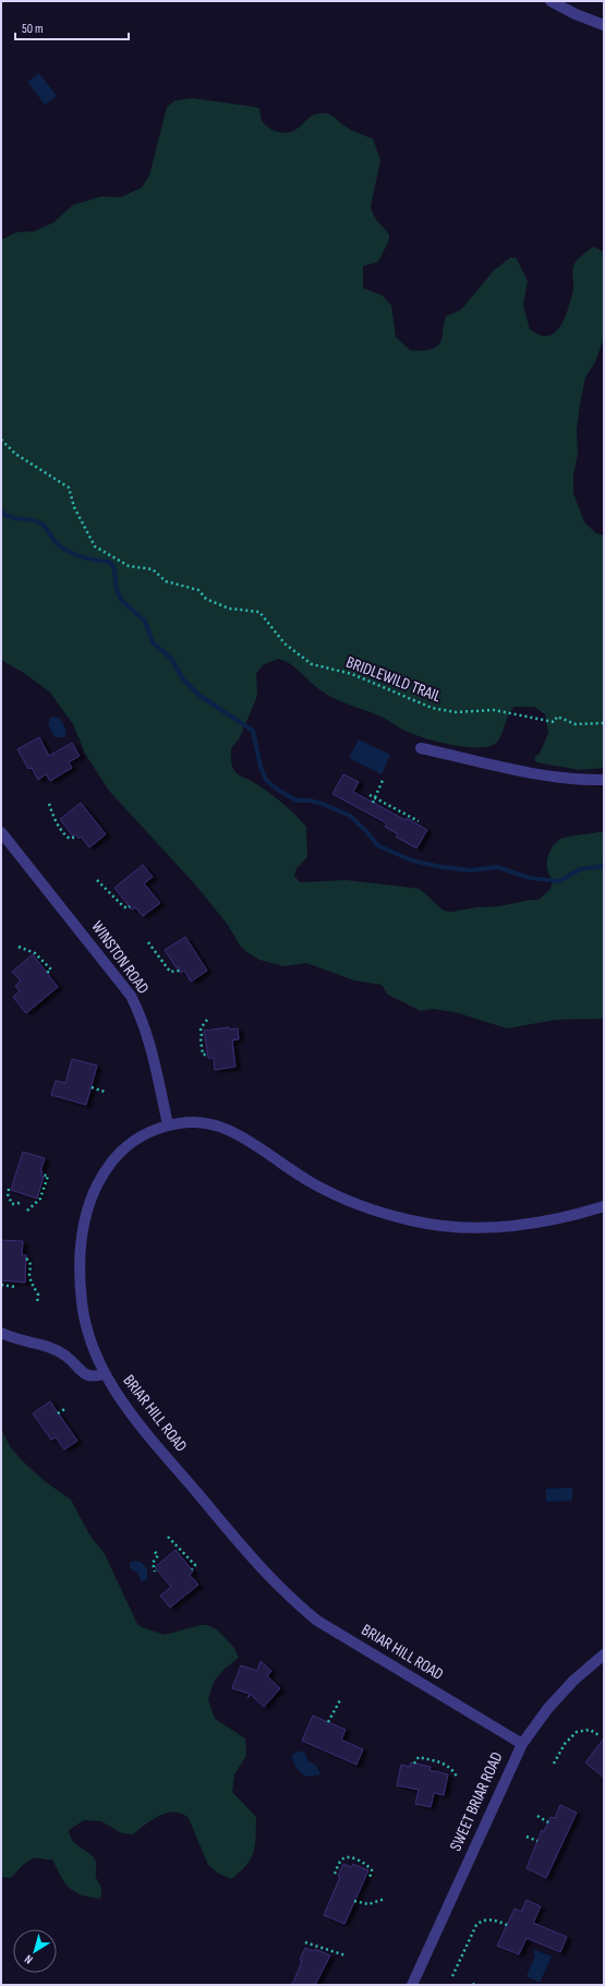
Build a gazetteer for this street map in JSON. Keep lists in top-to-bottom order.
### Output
{
  "streets": {
    "street": ["WINSTON ROAD", "BRIAR HILL ROAD", "SWEET BRIAR ROAD"],
    "path": ["BRIDLEWILD TRAIL"]
  },
  "crossings": [
    ["WINSTON ROAD", "BRIAR HILL ROAD"],
    ["BRIAR HILL ROAD", "SWEET BRIAR ROAD"]
  ],
  "scale_bar": "50 m",
  "north": "bottom left"
}
